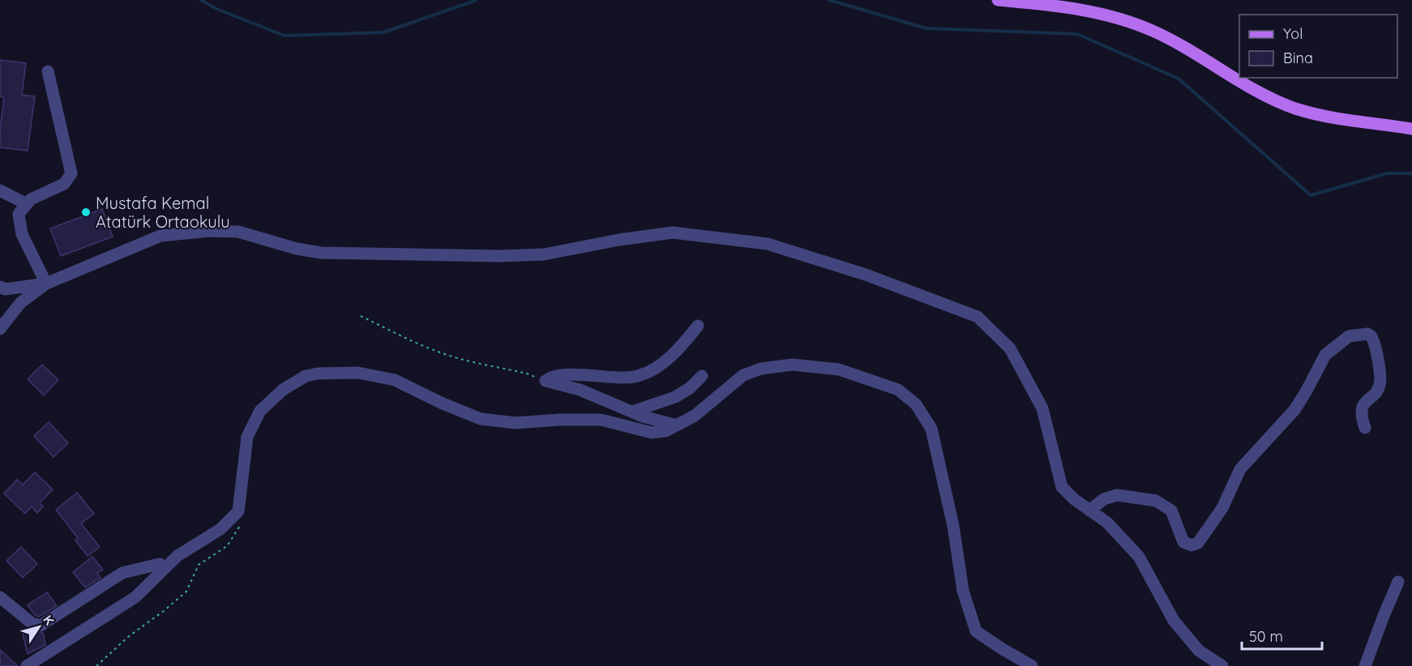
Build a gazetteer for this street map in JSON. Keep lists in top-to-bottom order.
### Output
{
  "places": ["Mustafa Kemal Atatürk Ortaokulu"],
  "legend": ["Yol", "Bina"],
  "scale_bar": "50 m",
  "north": "top right"
}
